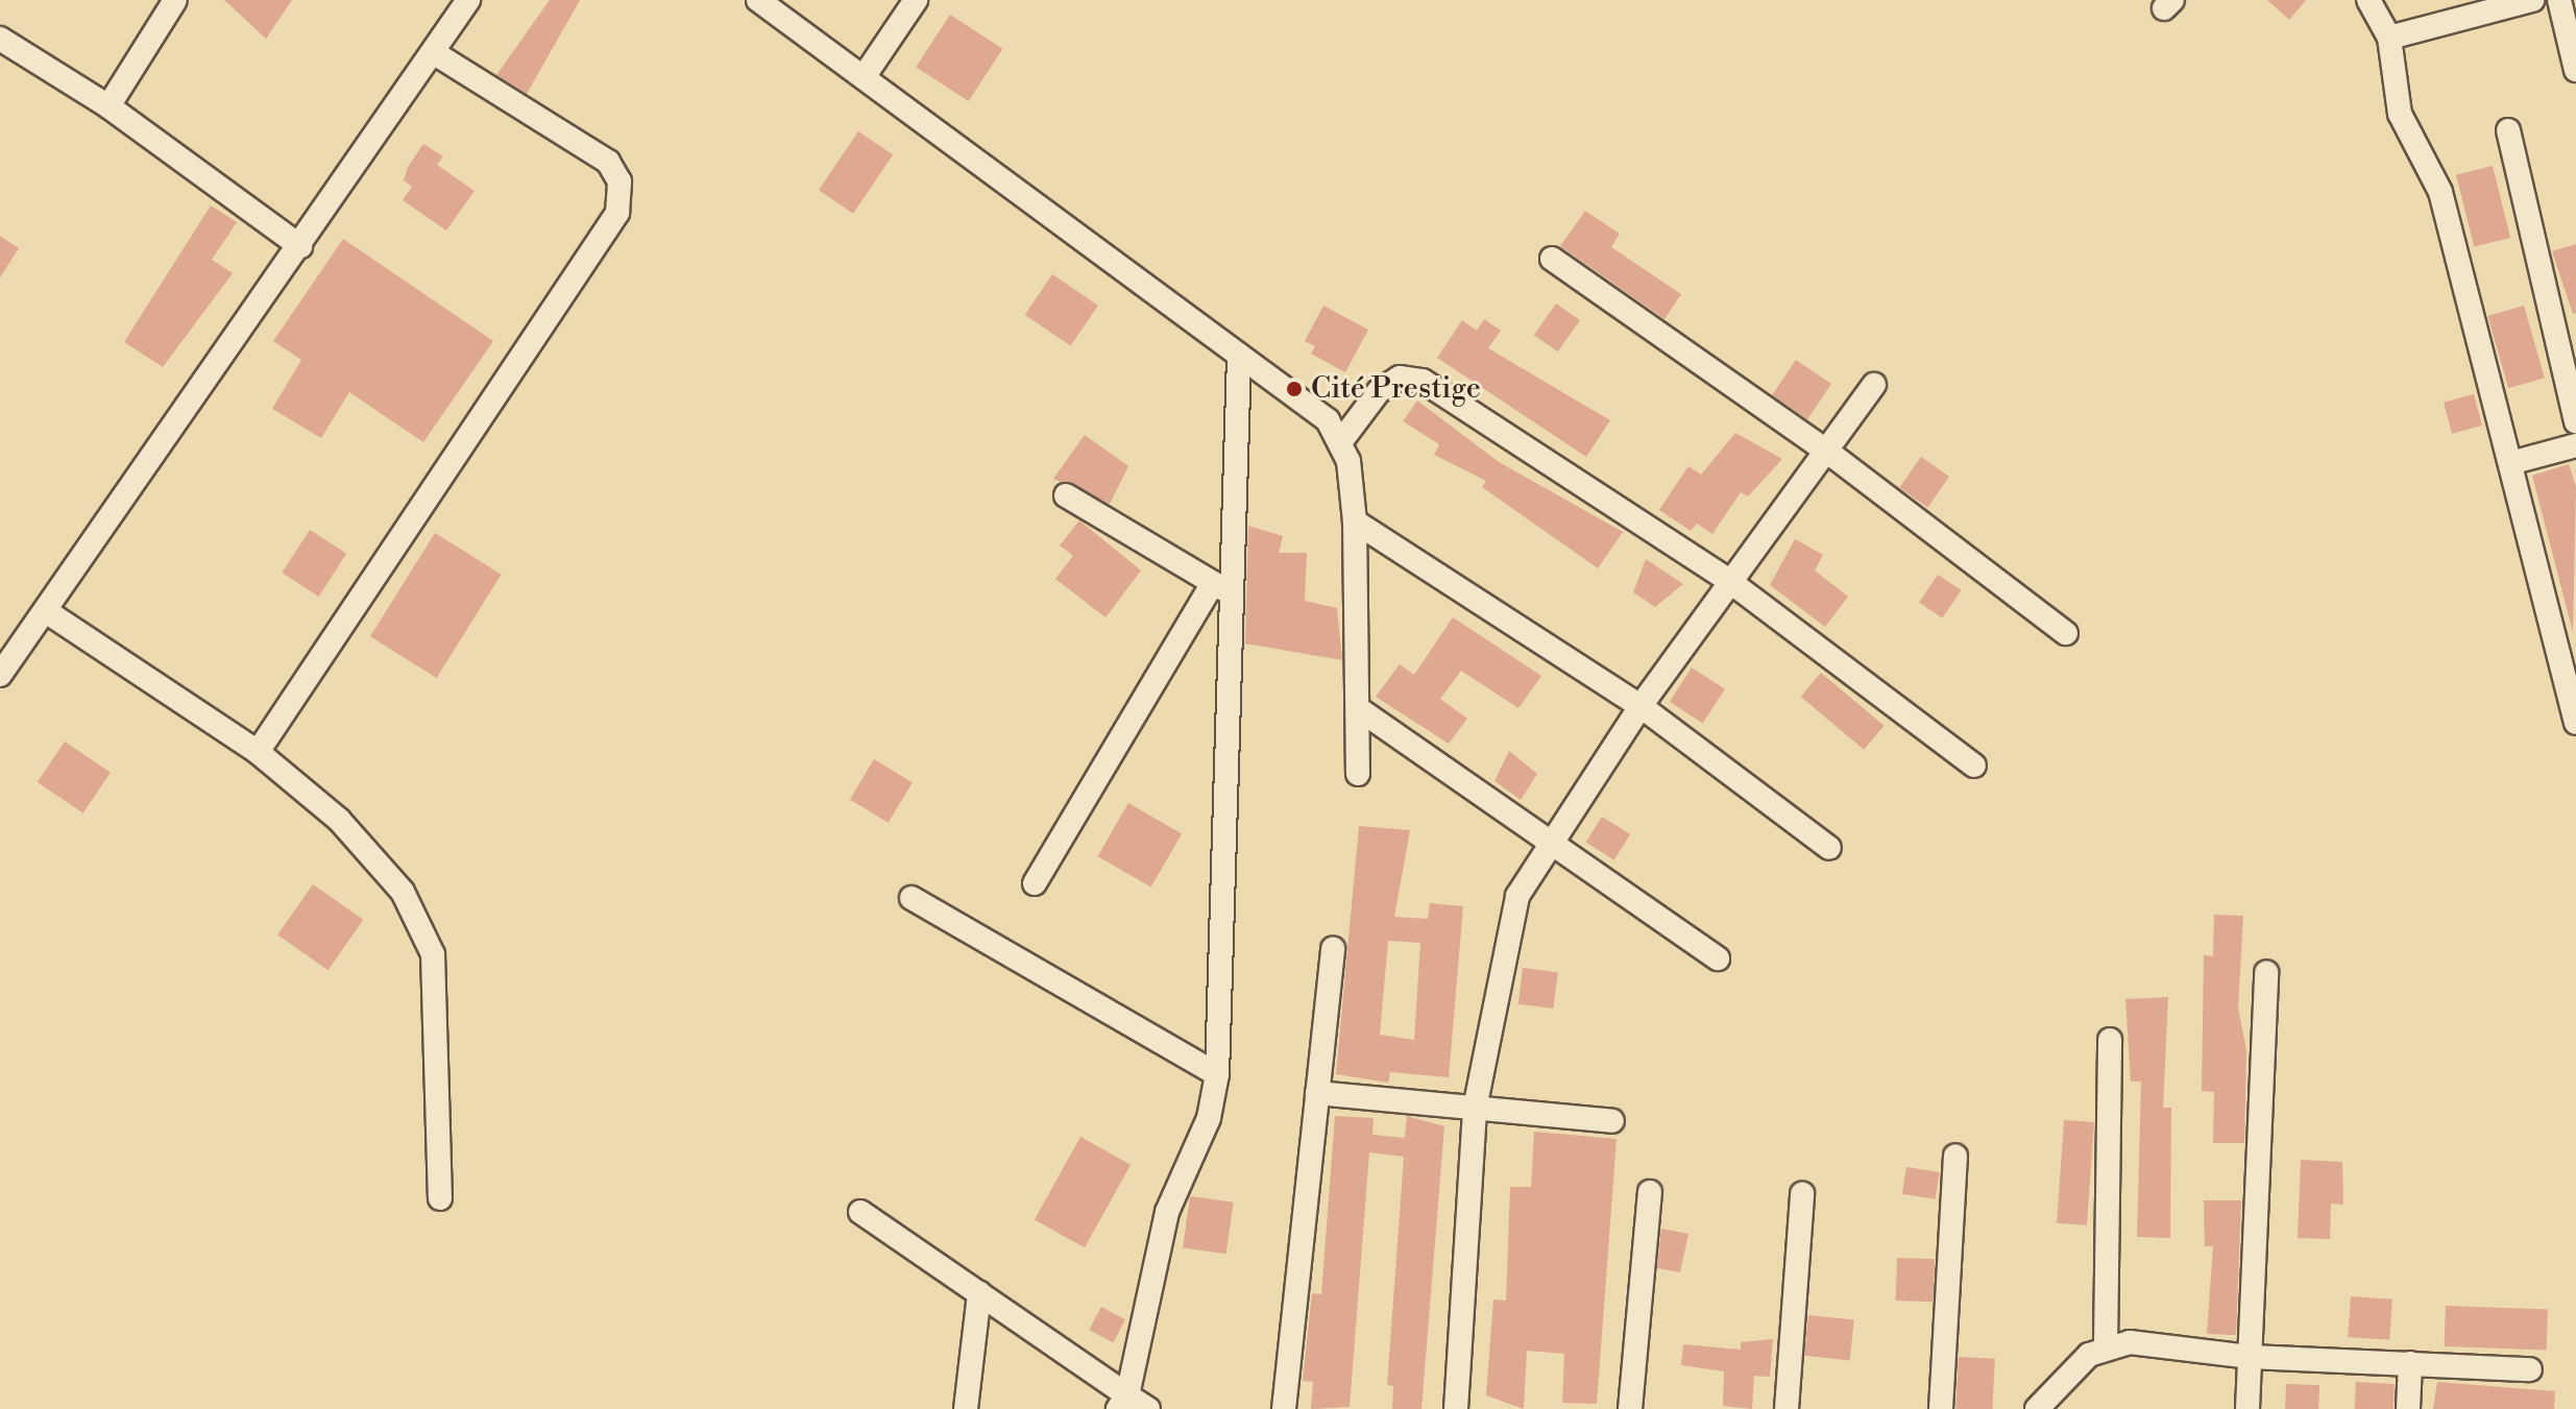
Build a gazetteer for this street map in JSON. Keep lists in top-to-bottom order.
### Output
{
  "places": ["Cité Prestige"]
}
